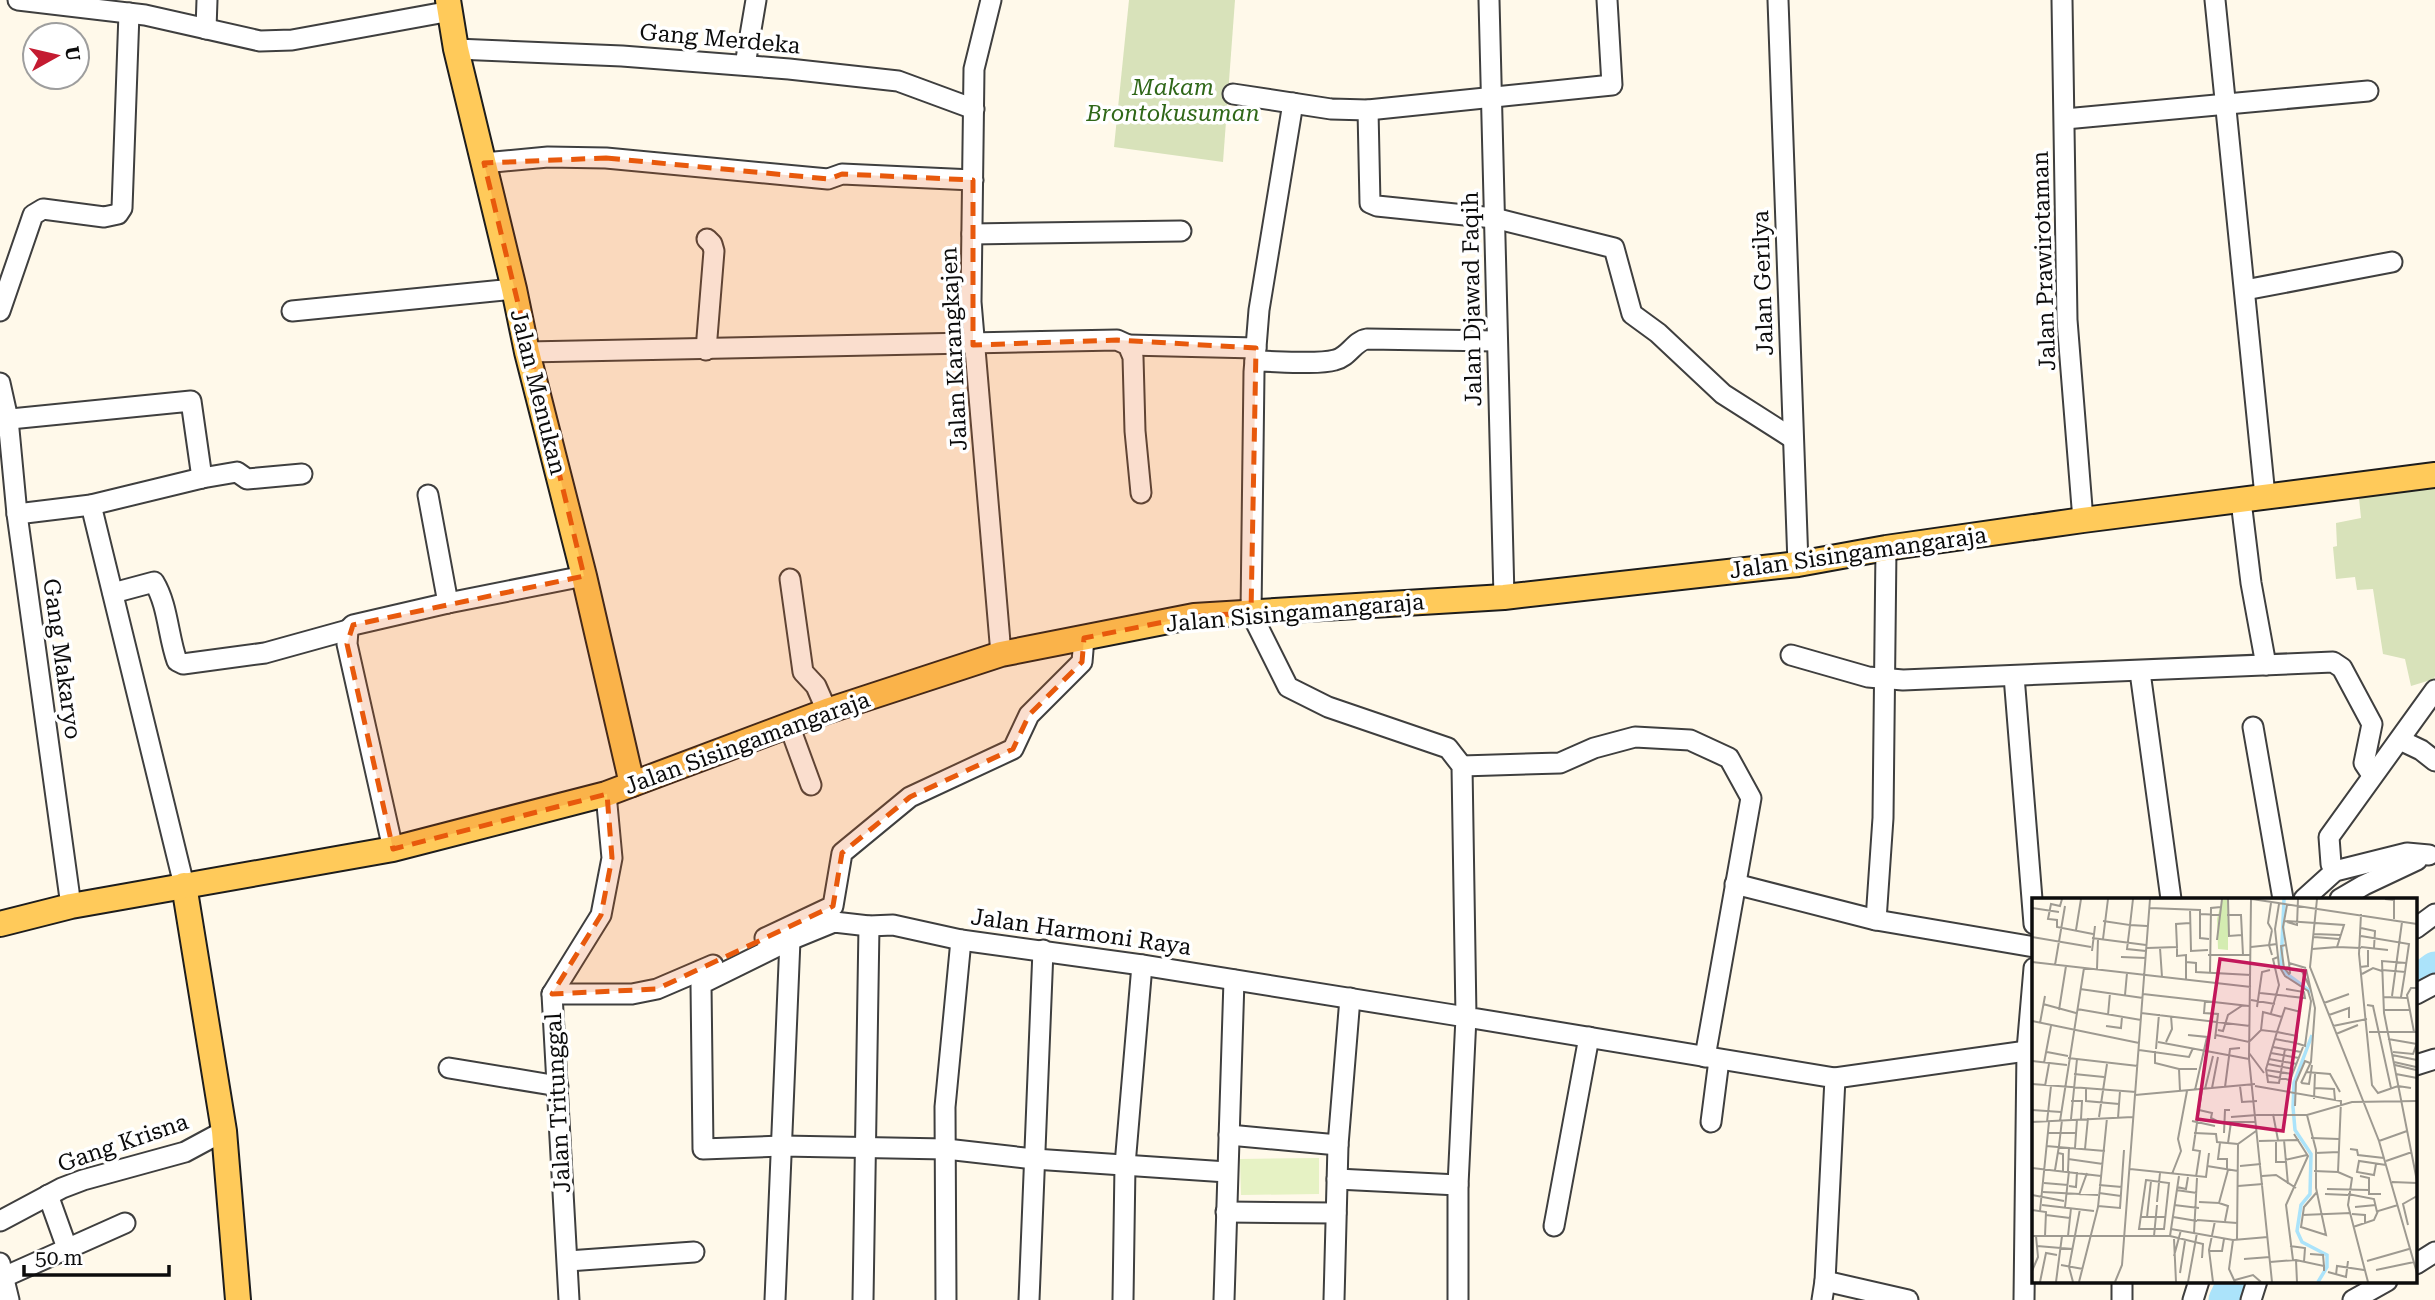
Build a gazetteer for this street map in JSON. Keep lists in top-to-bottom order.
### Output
{
  "streets": {
    "main road": ["Jalan Menukan", "Jalan Sisingamangaraja"],
    "street": [
      "Gang Merdeka",
      "Jalan Prawirotaman",
      "Jalan Gerilya",
      "Jalan Djawad Faqih",
      "Jalan Karangkajen",
      "Gang Makaryo",
      "Jalan Harmoni Raya",
      "Jalan Tritunggal",
      "Gang Krisna"
    ]
  },
  "crossings": [
    ["Gang Merdeka", "Jalan Karangkajen"],
    ["Gang Merdeka", "Jalan Menukan"],
    ["Jalan Prawirotaman", "Jalan Sisingamangaraja"],
    ["Jalan Gerilya", "Jalan Sisingamangaraja"],
    ["Jalan Djawad Faqih", "Jalan Sisingamangaraja"],
    ["Jalan Karangkajen", "Jalan Sisingamangaraja"],
    ["Jalan Menukan", "Jalan Sisingamangaraja"],
    ["Jalan Sisingamangaraja", "Gang Makaryo"],
    ["Jalan Sisingamangaraja", "Jalan Tritunggal"]
  ],
  "parks": ["Makam Brontokusuman"],
  "scale_bar": "50 m",
  "north": "right"
}
